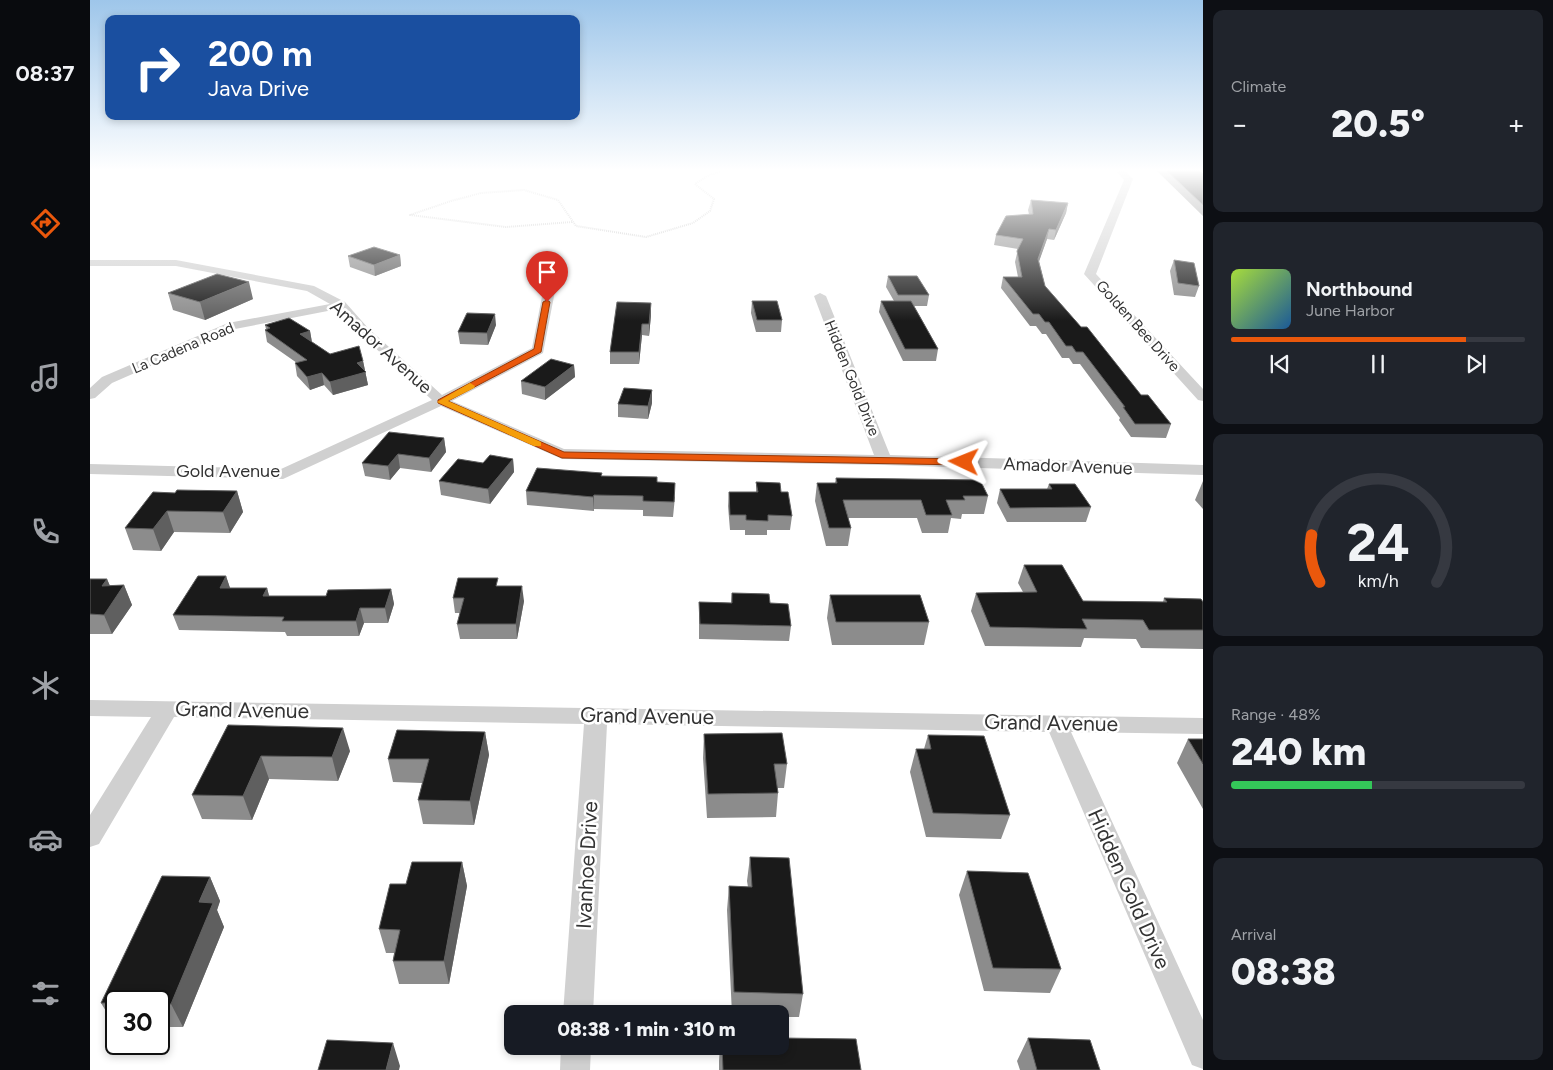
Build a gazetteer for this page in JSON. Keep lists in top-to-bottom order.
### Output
{
  "streets": {
    "street": [
      "Golden Bee Drive",
      "Amador Avenue",
      "La Cadena Road",
      "Hidden Gold Drive",
      "Gold Avenue",
      "Grand Avenue",
      "Ivanhoe Drive"
    ]
  },
  "crossings": [
    ["Amador Avenue", "La Cadena Road"],
    ["Amador Avenue", "Hidden Gold Drive"],
    ["Amador Avenue", "Gold Avenue"],
    ["Hidden Gold Drive", "Grand Avenue"],
    ["Grand Avenue", "Ivanhoe Drive"]
  ],
  "page": {
    "tabs": "08:37",
    "tile": [
      "Climate",
      ["Range · 48%", "240 km"],
      ["Arrival", "08:38"]
    ],
    "turn": ["200 m", "Java Drive"],
    "heat": ["−", "20.5°", "+"],
    "song": ["Northbound", "June Harbor"],
    "limit": "30",
    "trip": "08:38 · 1 min · 310 m",
    "gauge": ["24", "km/h"]
  }
}
